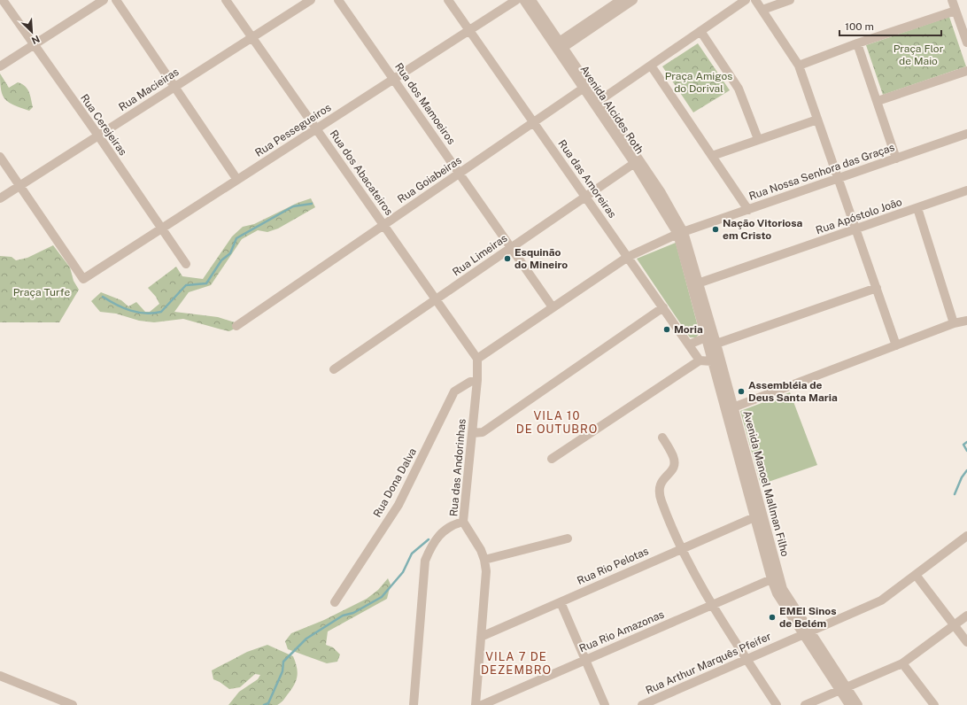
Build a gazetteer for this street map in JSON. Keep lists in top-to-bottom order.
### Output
{
  "streets": {
    "street": [
      "Rua Macieiras",
      "Rua dos Mamoeiros",
      "Avenida Alcides Roth",
      "Rua Cerejeiras",
      "Rua Pessegueiros",
      "Rua Nossa Senhora das Graças",
      "Rua dos Abacateiros",
      "Rua das Amoreiras",
      "Rua Goiabeiras",
      "Rua Apóstolo João",
      "Rua Limeiras",
      "Rua das Andorinhas",
      "Rua Dona Dalva",
      "Avenida Manoel Mallman Filho",
      "Rua Rio Pelotas",
      "Rua Rio Amazonas",
      "Rua Arthur Marquês Pfeifer"
    ]
  },
  "crossings": [
    ["Rua Macieiras", "Rua Cerejeiras"],
    ["Rua Macieiras", "Rua Pessegueiros"],
    ["Rua Macieiras", "Rua dos Abacateiros"],
    ["Rua dos Mamoeiros", "Rua Pessegueiros"],
    ["Rua dos Mamoeiros", "Rua Nossa Senhora das Graças"],
    ["Rua dos Mamoeiros", "Rua Goiabeiras"],
    ["Rua dos Mamoeiros", "Rua Limeiras"],
    ["Avenida Alcides Roth", "Rua Nossa Senhora das Graças"],
    ["Avenida Alcides Roth", "Rua Goiabeiras"],
    ["Avenida Alcides Roth", "Rua Limeiras"],
    ["Avenida Alcides Roth", "Avenida Manoel Mallman Filho"],
    ["Rua Cerejeiras", "Rua Pessegueiros"],
    ["Rua Pessegueiros", "Rua dos Abacateiros"],
    ["Rua Pessegueiros", "Rua das Amoreiras"],
    ["Rua Nossa Senhora das Graças", "Rua dos Abacateiros"],
    ["Rua Nossa Senhora das Graças", "Rua das Amoreiras"],
    ["Rua Nossa Senhora das Graças", "Rua das Andorinhas"],
    ["Rua Nossa Senhora das Graças", "Avenida Manoel Mallman Filho"],
    ["Rua dos Abacateiros", "Rua Goiabeiras"],
    ["Rua dos Abacateiros", "Rua Limeiras"],
    ["Rua dos Abacateiros", "Rua das Andorinhas"],
    ["Rua das Amoreiras", "Rua Goiabeiras"],
    ["Rua das Amoreiras", "Rua Limeiras"],
    ["Rua Apóstolo João", "Avenida Manoel Mallman Filho"],
    ["Rua das Andorinhas", "Rua Dona Dalva"],
    ["Rua das Andorinhas", "Rua Rio Pelotas"],
    ["Avenida Manoel Mallman Filho", "Rua Rio Pelotas"],
    ["Avenida Manoel Mallman Filho", "Rua Rio Amazonas"],
    ["Avenida Manoel Mallman Filho", "Rua Arthur Marquês Pfeifer"]
  ],
  "districts": ["VILA 10 DE OUTUBRO", "VILA 7 DE DEZEMBRO"],
  "parks": ["Praça Flor de Maio", "Praça Amigos do Dorival", "Praça Turfe"],
  "places": [
    "Nação Vitoriosa em Cristo",
    "Esquinão do Mineiro",
    "Moria",
    "Assembléia de Deus Santa Maria",
    "EMEI Sinos de Belém"
  ],
  "scale_bar": "100 m",
  "north": "bottom right"
}
